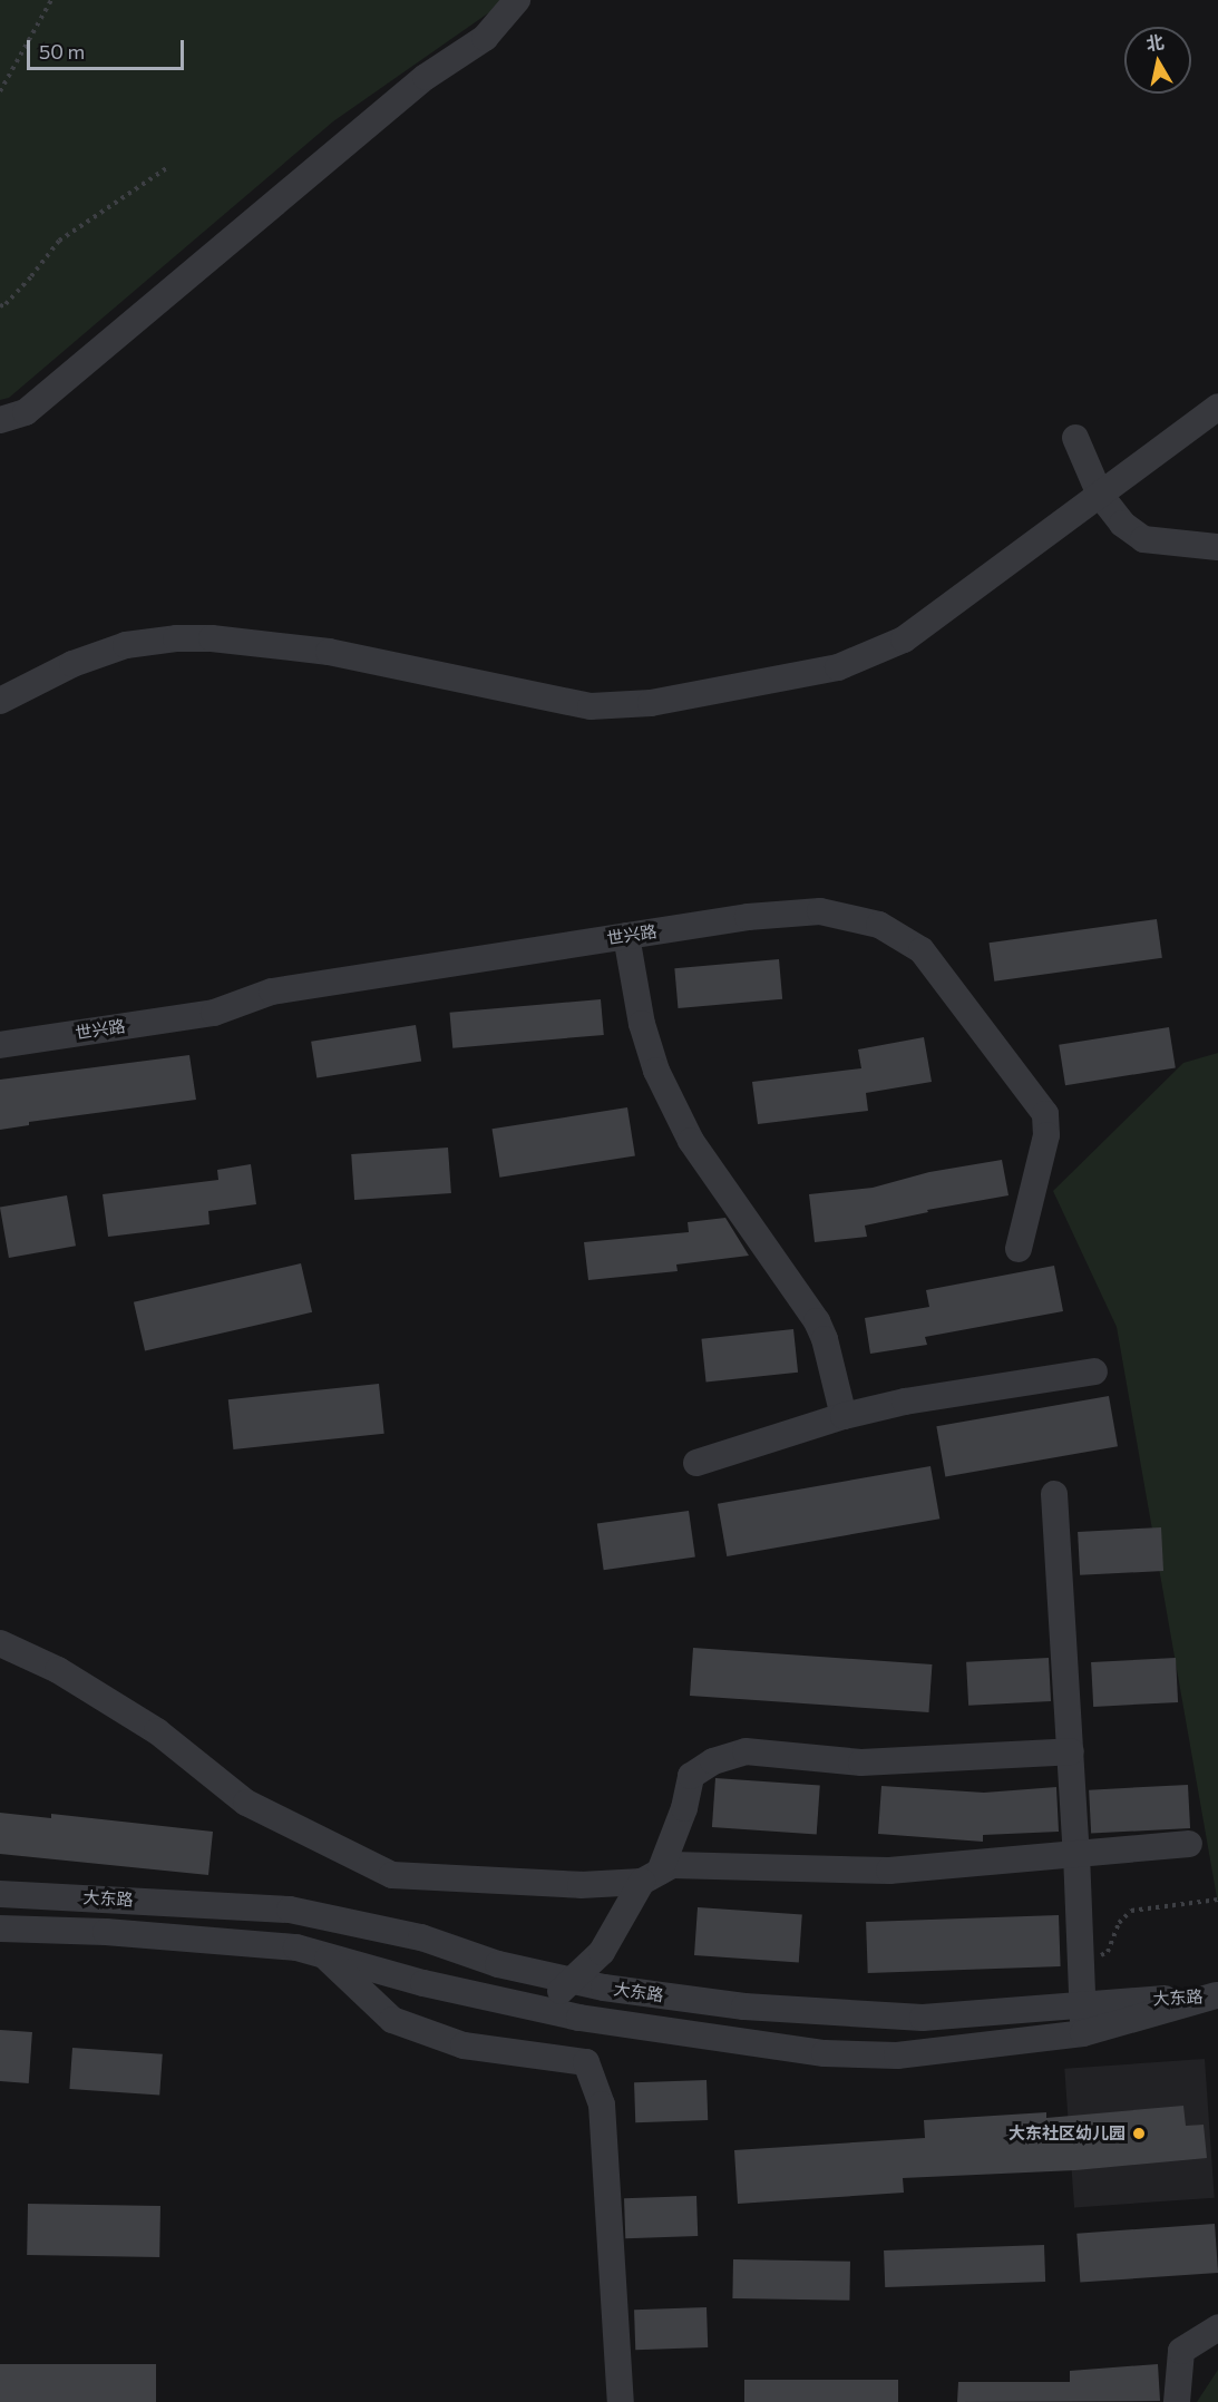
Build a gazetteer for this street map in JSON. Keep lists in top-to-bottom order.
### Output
{
  "streets": {
    "street": ["世兴路", "大东路"]
  },
  "places": ["大东社区幼儿园"],
  "scale_bar": "50 m",
  "north": "top"
}
